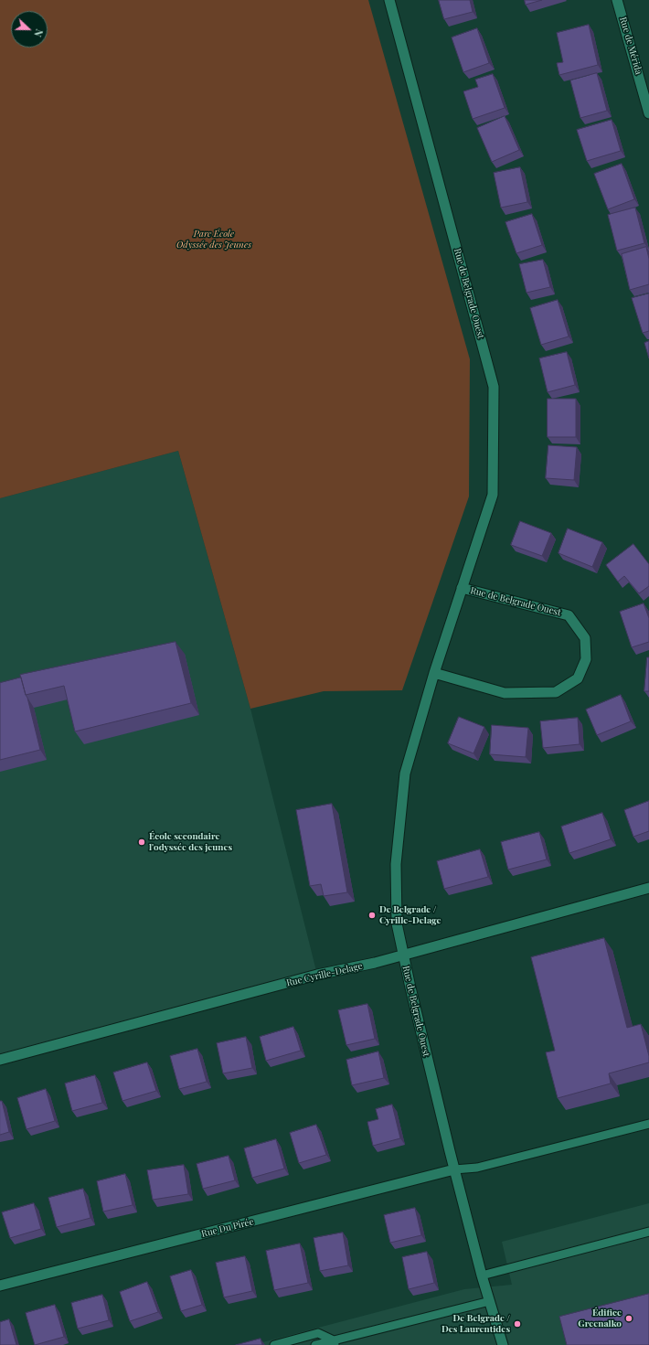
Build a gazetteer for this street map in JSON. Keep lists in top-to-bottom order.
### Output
{
  "streets": {
    "street": [
      "Rue de Mérida",
      "Rue de Belgrade Ouest",
      "Rue Cyrille-Delage",
      "Rue Du Pirée"
    ]
  },
  "crossings": [
    ["Rue de Belgrade Ouest", "Rue Cyrille-Delage"],
    ["Rue de Belgrade Ouest", "Rue Du Pirée"]
  ],
  "parks": ["Parc École Odyssée des Jeunes"],
  "places": [
    "École secondaire l'odyssée des jeunes",
    "De Belgrade / Cyrille-Delage",
    "Édifice Greenalko",
    "De Belgrade / Des Laurentides"
  ],
  "north": "right"
}
